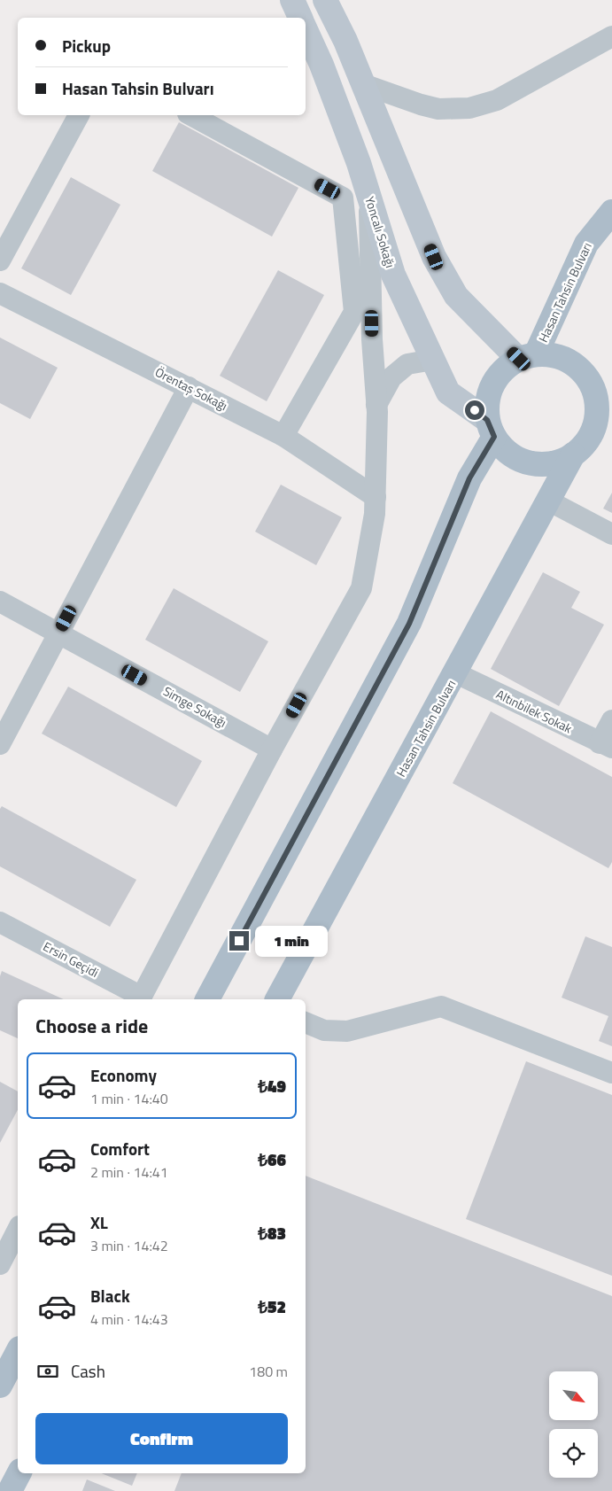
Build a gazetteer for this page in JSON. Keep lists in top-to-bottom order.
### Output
{
  "streets": {
    "main road": ["Hasan Tahsin Bulvarı"],
    "street": [
      "Yoncalı Sokağı",
      "Örentaş Sokağı",
      "Simge Sokağı",
      "Altınbilek Sokak",
      "Ersin Geçidi"
    ]
  },
  "crossings": [
    ["Yoncalı Sokağı", "Hasan Tahsin Bulvarı"],
    ["Hasan Tahsin Bulvarı", "Altınbilek Sokak"]
  ],
  "north": "bottom right",
  "page": {
    "banner": ["Pickup", "Hasan Tahsin Bulvarı"],
    "bubble": "1 min",
    "heading": "Choose a ride",
    "list": [
      {
        "name": "Economy",
        "note": "1 min · 14:40",
        "value": "₺49"
      },
      {
        "name": "Comfort",
        "note": "2 min · 14:41",
        "value": "₺66"
      },
      {
        "name": "XL",
        "note": "3 min · 14:42",
        "value": "₺83"
      },
      {
        "name": "Black",
        "note": "4 min · 14:43",
        "value": "₺52"
      }
    ],
    "pay": ["Cash", "180 m"],
    "buttons": "Confirm"
  }
}
